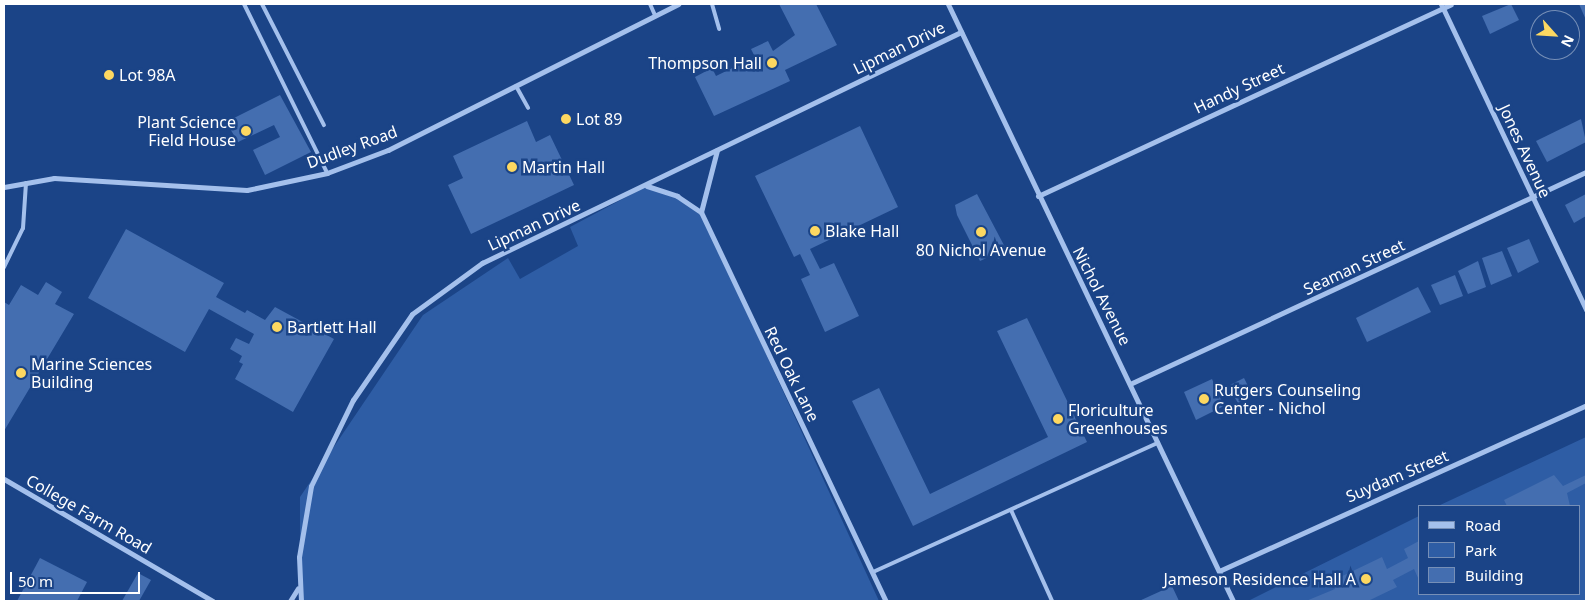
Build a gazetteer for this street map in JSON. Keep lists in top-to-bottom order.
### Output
{
  "streets": {
    "street": [
      "Lipman Drive",
      "Handy Street",
      "Dudley Road",
      "Jones Avenue",
      "Seaman Street",
      "Nichol Avenue",
      "Red Oak Lane",
      "Suydam Street",
      "College Farm Road"
    ]
  },
  "crossings": [
    ["Lipman Drive", "Nichol Avenue"],
    ["Handy Street", "Jones Avenue"],
    ["Handy Street", "Nichol Avenue"],
    ["Jones Avenue", "Seaman Street"],
    ["Seaman Street", "Nichol Avenue"],
    ["Nichol Avenue", "Suydam Street"]
  ],
  "places": [
    "Thompson Hall",
    "Lot 98A",
    "Lot 89",
    "Plant Science Field House",
    "Martin Hall",
    "Blake Hall",
    "80 Nichol Avenue",
    "Bartlett Hall",
    "Marine Sciences Building",
    "Rutgers Counseling Center - Nichol",
    "Floriculture Greenhouses",
    "Jameson Residence Hall A"
  ],
  "legend": ["Road", "Park", "Building"],
  "scale_bar": "50 m",
  "north": "bottom right"
}
